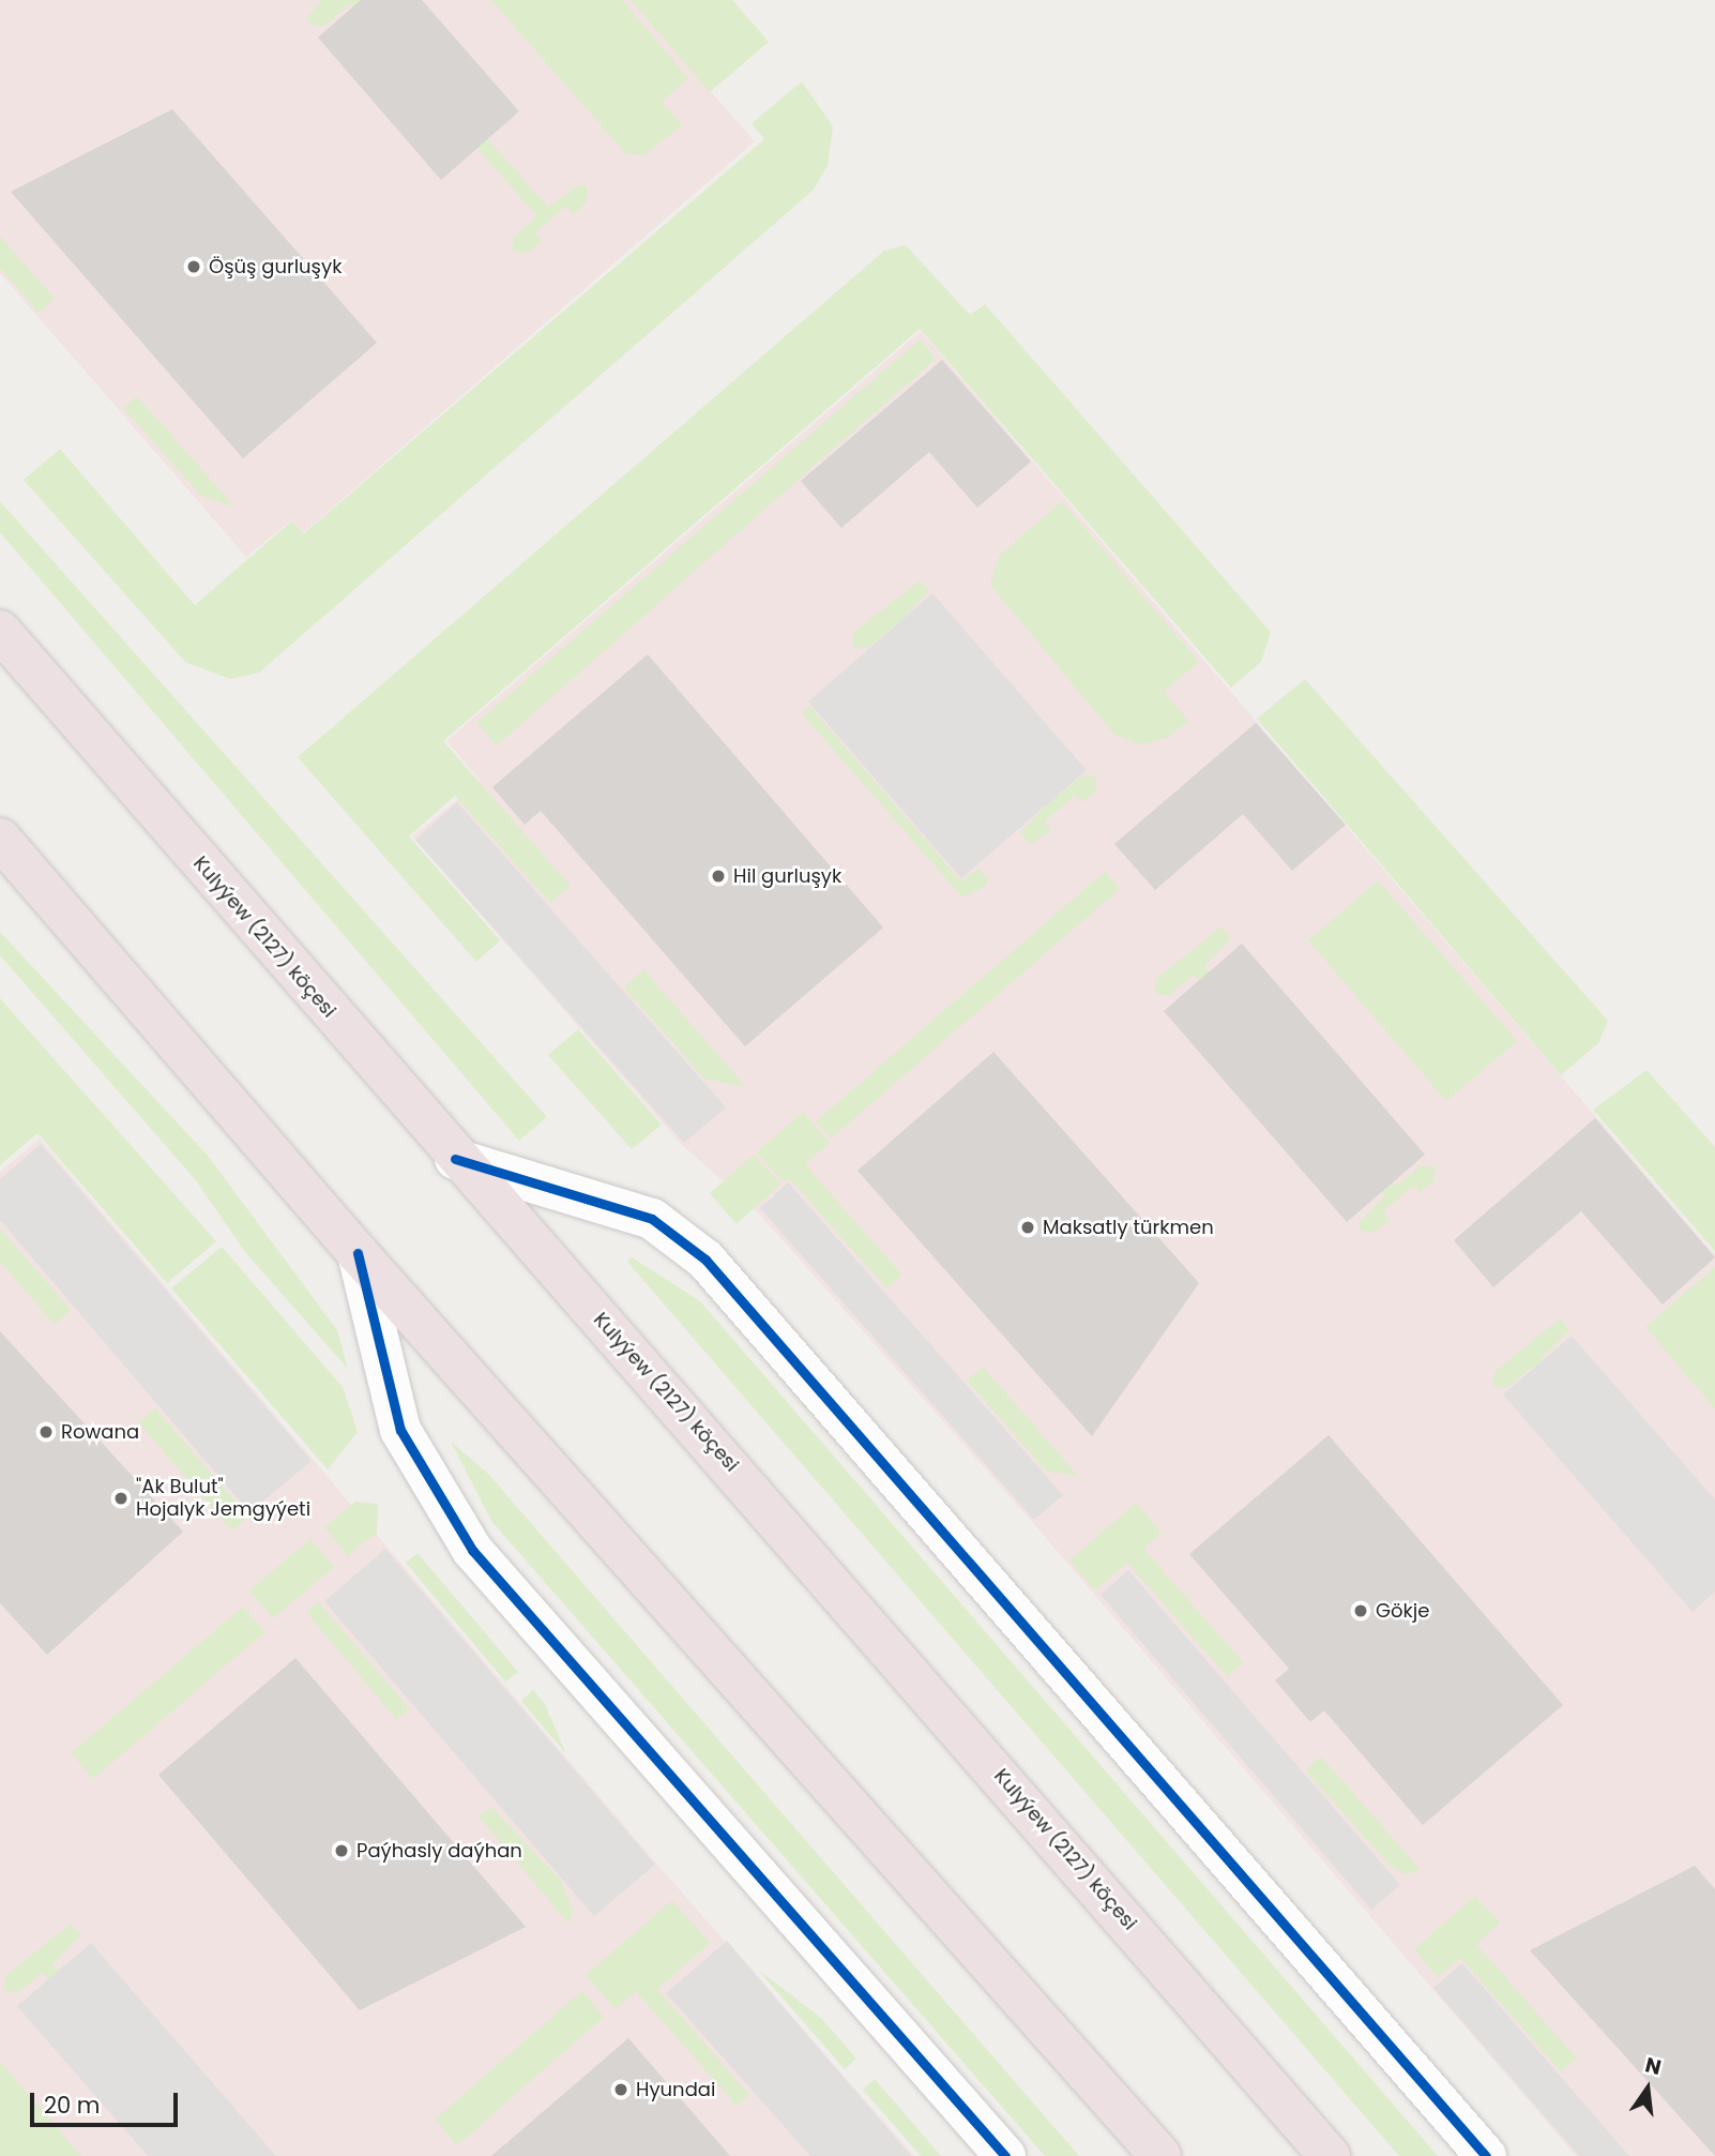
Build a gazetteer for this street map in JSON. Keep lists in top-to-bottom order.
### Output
{
  "streets": {
    "highway": ["Kulyýew (2127) köçesi"]
  },
  "places": [
    "Öşüş gurluşyk",
    "Hil gurluşyk",
    "Maksatly türkmen",
    "Rowana",
    "\"Ak Bulut\" Hojalyk Jemgyýeti",
    "Gökje",
    "Paýhasly daýhan",
    "Hyundai"
  ],
  "scale_bar": "20 m",
  "north": "top"
}
